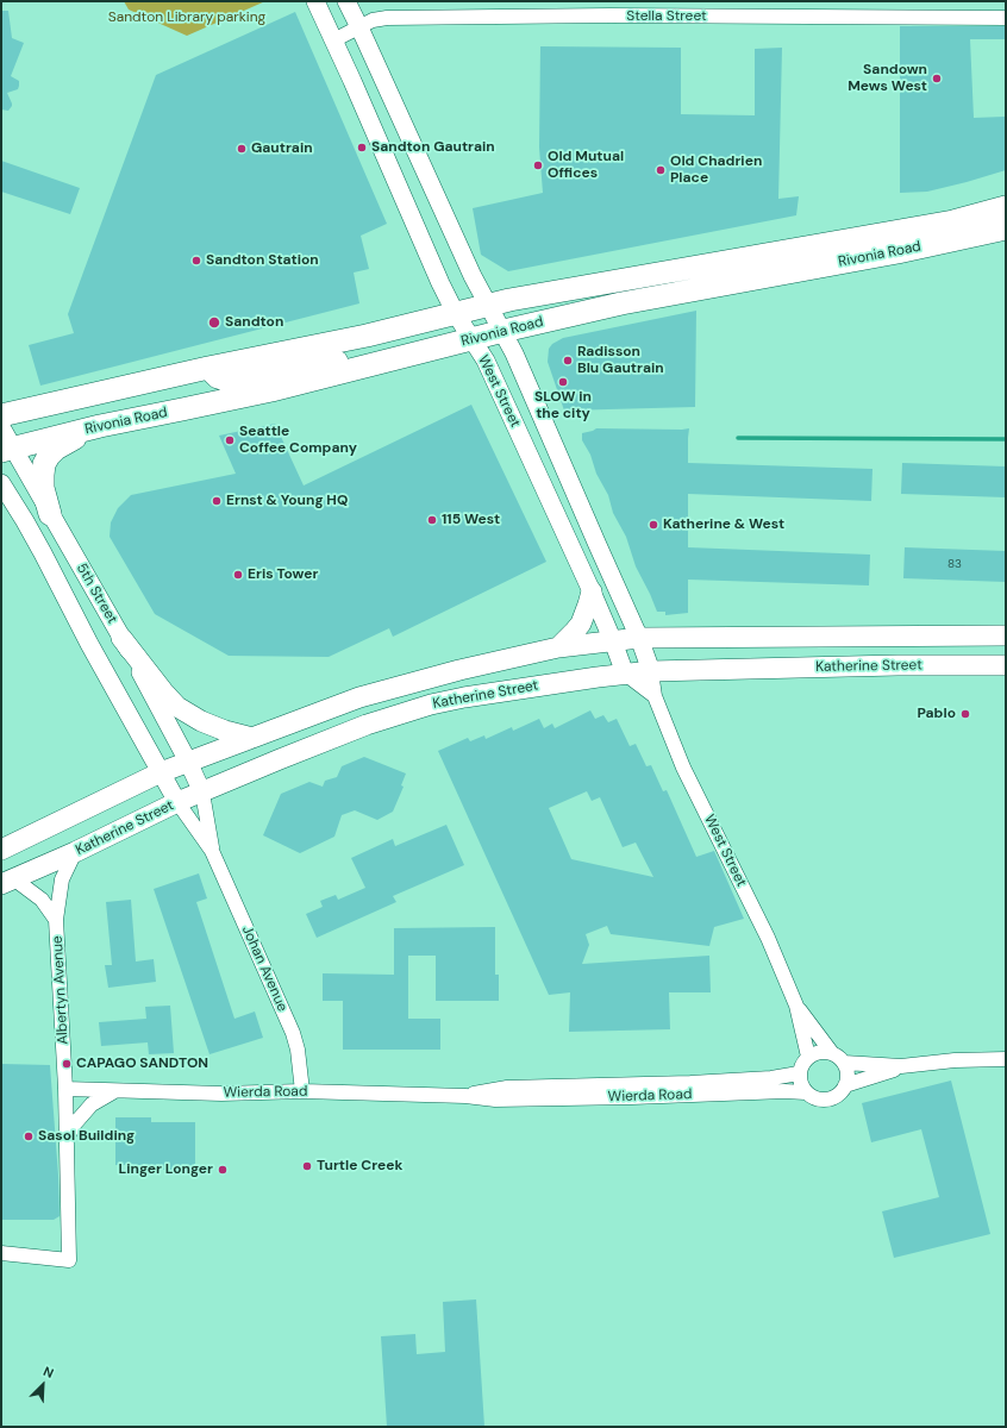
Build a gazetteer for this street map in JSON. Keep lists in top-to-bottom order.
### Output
{
  "streets": {
    "main road": ["Rivonia Road", "Katherine Street"],
    "street": [
      "Stella Street",
      "West Street",
      "5th Street",
      "Johan Avenue",
      "Albertyn Avenue",
      "Wierda Road"
    ]
  },
  "crossings": [
    ["Stella Street", "West Street"],
    ["Rivonia Road", "West Street"],
    ["Rivonia Road", "5th Street"],
    ["West Street", "Katherine Street"],
    ["West Street", "Wierda Road"],
    ["5th Street", "Katherine Street"],
    ["5th Street", "Johan Avenue"],
    ["Katherine Street", "Johan Avenue"],
    ["Katherine Street", "Albertyn Avenue"],
    ["Johan Avenue", "Wierda Road"],
    ["Albertyn Avenue", "Wierda Road"]
  ],
  "parks": ["Sandton Library parking"],
  "places": [
    "Sandown Mews West",
    "Sandton Gautrain",
    "Gautrain",
    "Old Mutual Offices",
    "Old Chadrien Place",
    "Sandton Station",
    "Sandton",
    "Radisson Blu Gautrain",
    "SLOW in the city",
    "Seattle Coffee Company",
    "Ernst & Young HQ",
    "115 West",
    "Katherine & West",
    "Eris Tower",
    "Pablo",
    "CAPAGO SANDTON",
    "Sasol Building",
    "Turtle Creek",
    "Linger Longer"
  ],
  "house_numbers": ["83"],
  "north": "top right"
}
